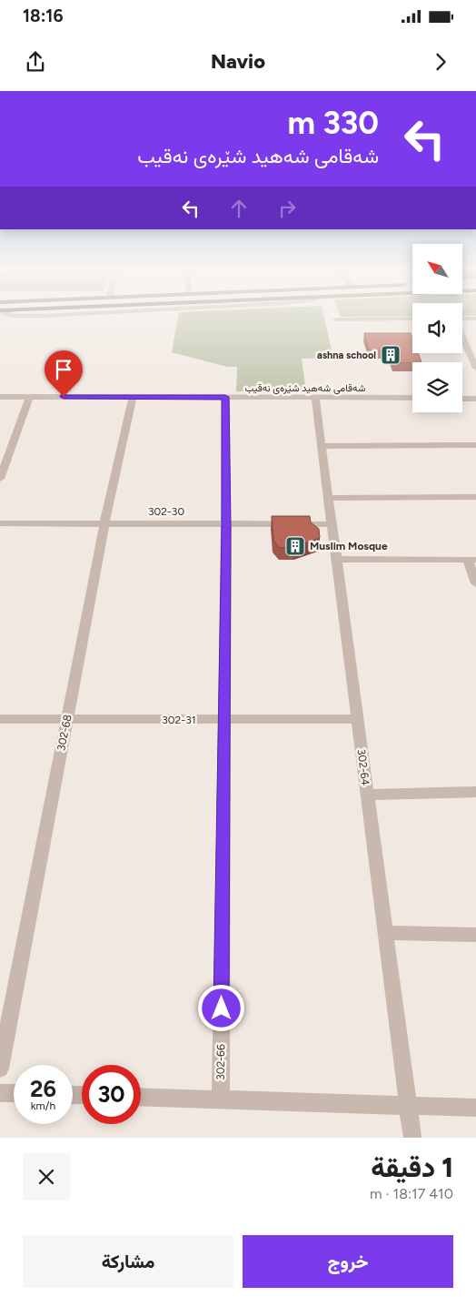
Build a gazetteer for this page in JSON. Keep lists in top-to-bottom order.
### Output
{
  "streets": {
    "street": [
      "شەقامی شەهید شێرەی نەقیب",
      "302-30",
      "302-31",
      "302-68",
      "302-64",
      "302-66"
    ]
  },
  "crossings": [
    ["شەقامی شەهید شێرەی نەقیب", "302-68"],
    ["شەقامی شەهید شێرەی نەقیب", "302-64"],
    ["شەقامی شەهید شێرەی نەقیب", "302-66"],
    ["302-30", "302-68"],
    ["302-30", "302-64"],
    ["302-30", "302-66"],
    ["302-31", "302-68"],
    ["302-31", "302-64"],
    ["302-31", "302-66"]
  ],
  "places": {
    "building": ["ashna school", "Muslim Mosque"]
  },
  "north": "top left",
  "page": {
    "status": "18:16",
    "header": "Navio",
    "turn": ["330 m", "شەقامی شەهید شێرەی نەقیب"],
    "speed": "26 km/h",
    "limit": "30",
    "heading": ["1 دقيقة", "410 m · 18:17"],
    "buttons": ["خروج", "مشاركة"]
  }
}
